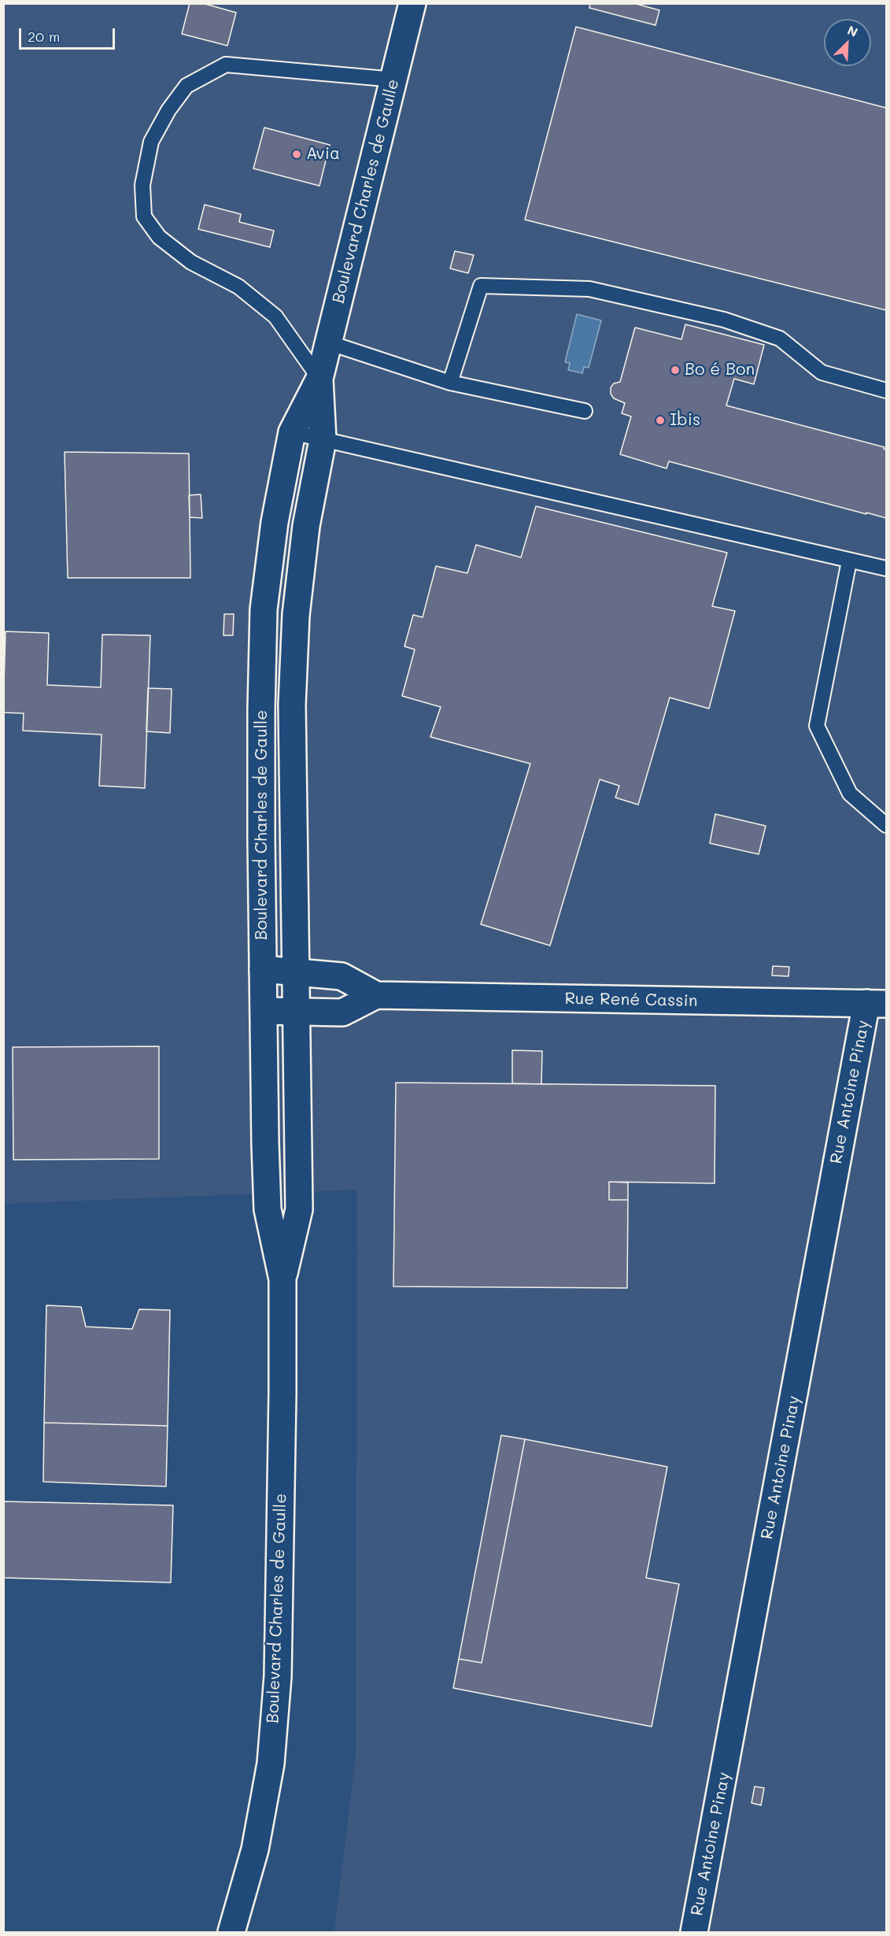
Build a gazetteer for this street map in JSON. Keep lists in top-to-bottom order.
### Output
{
  "streets": {
    "street": ["Boulevard Charles de Gaulle", "Rue René Cassin", "Rue Antoine Pinay"]
  },
  "crossings": [
    ["Boulevard Charles de Gaulle", "Rue René Cassin"],
    ["Rue René Cassin", "Rue Antoine Pinay"]
  ],
  "places": ["Avia", "Bo é Bon", "Ibis"],
  "scale_bar": "20 m",
  "north": "top right"
}
